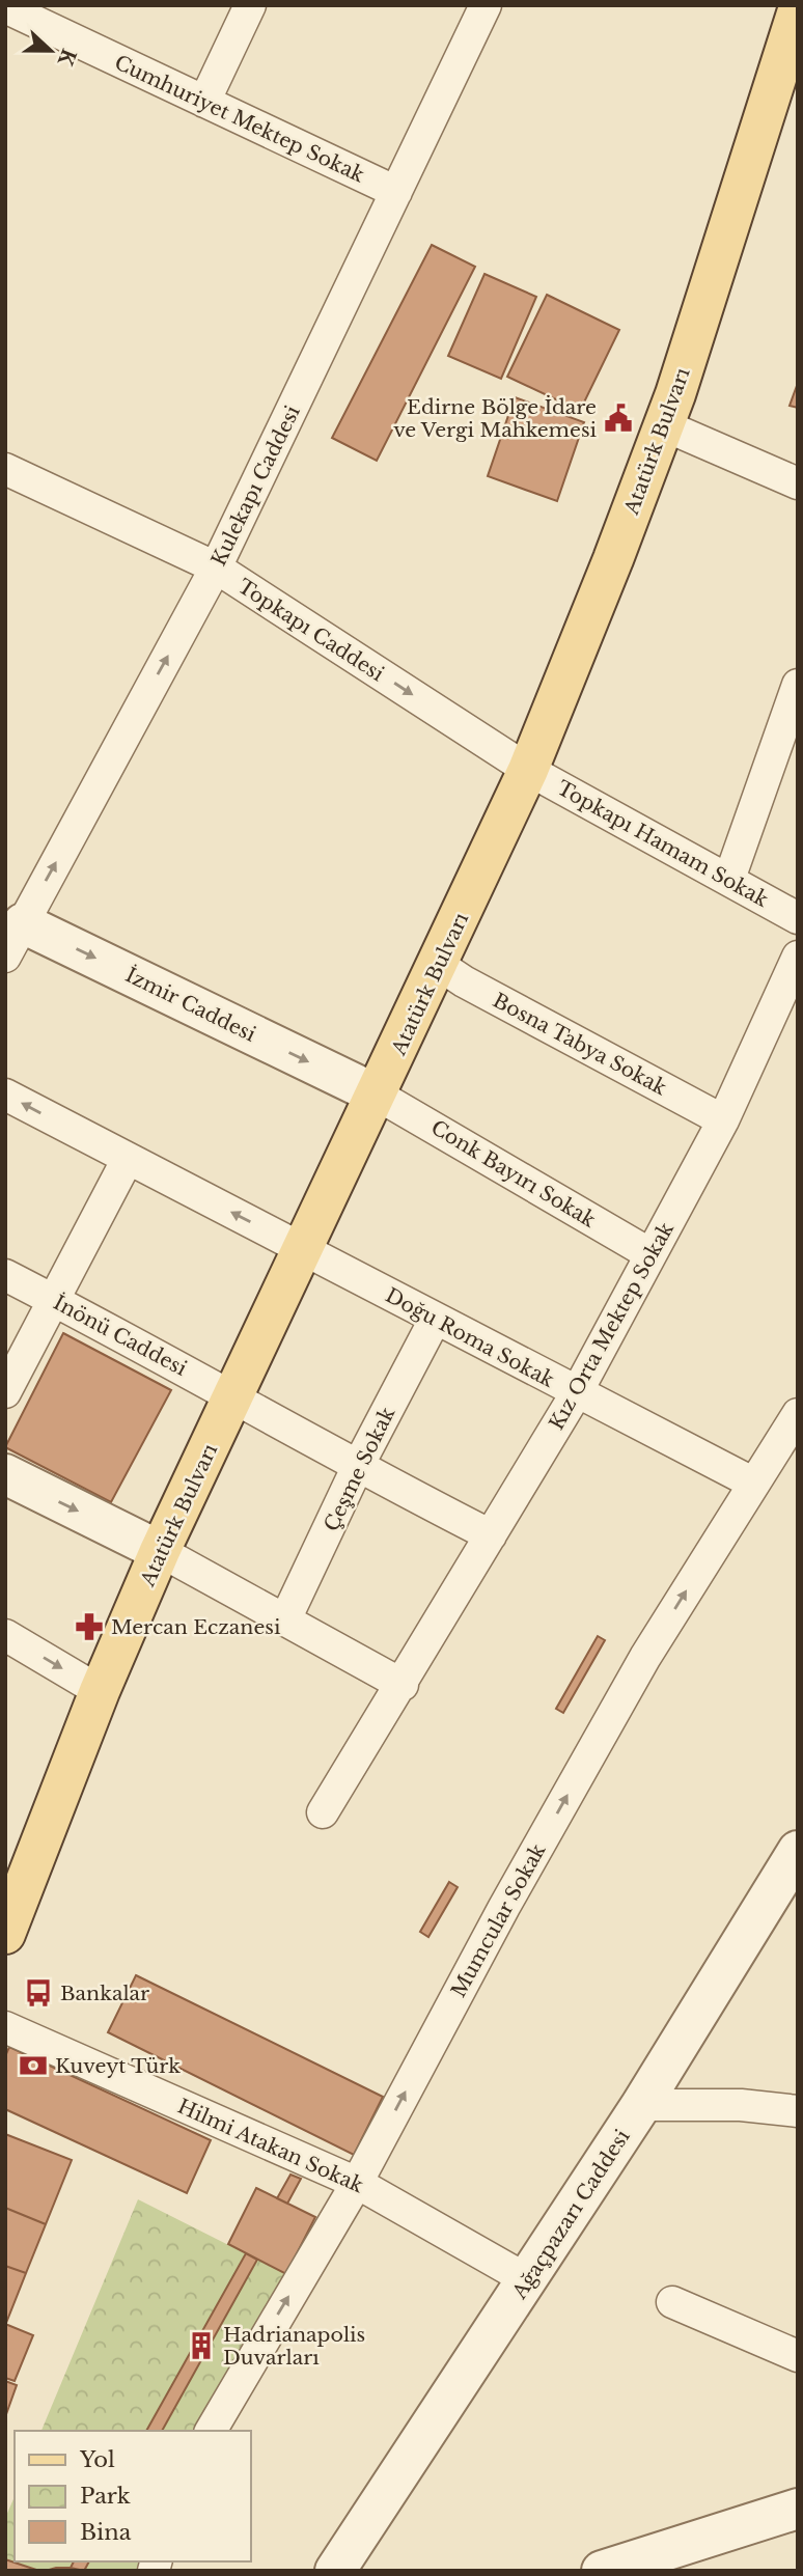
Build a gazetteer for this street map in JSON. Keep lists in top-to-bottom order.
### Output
{
  "streets": {
    "main road": ["Atatürk Bulvarı"],
    "street": [
      "Cumhuriyet Mektep Sokak",
      "Kulekapı Caddesi",
      "Topkapı Caddesi",
      "Topkapı Hamam Sokak",
      "İzmir Caddesi",
      "Bosna Tabya Sokak",
      "Conk Bayırı Sokak",
      "Kız Orta Mektep Sokak",
      "İnönü Caddesi",
      "Doğu Roma Sokak",
      "Çeşme Sokak",
      "Mumcular Sokak",
      "Hilmi Atakan Sokak",
      "Ağaçpazarı Caddesi"
    ]
  },
  "crossings": [
    ["Cumhuriyet Mektep Sokak", "Kulekapı Caddesi"],
    ["Atatürk Bulvarı", "Topkapı Caddesi"],
    ["Atatürk Bulvarı", "Topkapı Hamam Sokak"],
    ["Atatürk Bulvarı", "İzmir Caddesi"],
    ["Atatürk Bulvarı", "Bosna Tabya Sokak"],
    ["Atatürk Bulvarı", "Conk Bayırı Sokak"],
    ["Atatürk Bulvarı", "İnönü Caddesi"],
    ["Atatürk Bulvarı", "Doğu Roma Sokak"],
    ["Kulekapı Caddesi", "Topkapı Caddesi"],
    ["Kulekapı Caddesi", "İzmir Caddesi"],
    ["Topkapı Caddesi", "Topkapı Hamam Sokak"],
    ["İzmir Caddesi", "Conk Bayırı Sokak"],
    ["Bosna Tabya Sokak", "Kız Orta Mektep Sokak"],
    ["Conk Bayırı Sokak", "Kız Orta Mektep Sokak"],
    ["Kız Orta Mektep Sokak", "İnönü Caddesi"],
    ["Kız Orta Mektep Sokak", "Doğu Roma Sokak"],
    ["İnönü Caddesi", "Çeşme Sokak"],
    ["Doğu Roma Sokak", "Çeşme Sokak"],
    ["Doğu Roma Sokak", "Mumcular Sokak"],
    ["Mumcular Sokak", "Hilmi Atakan Sokak"],
    ["Hilmi Atakan Sokak", "Ağaçpazarı Caddesi"]
  ],
  "one_way": [
    "Kulekapı Caddesi",
    "Topkapı Caddesi",
    "İzmir Caddesi",
    "Doğu Roma Sokak",
    "Mumcular Sokak"
  ],
  "places": {
    "public building": ["Edirne Bölge İdare ve Vergi Mahkemesi"],
    "pharmacy": ["Mercan Eczanesi"],
    "bus stop": ["Bankalar"],
    "bank": ["Kuveyt Türk"],
    "building": ["Hadrianapolis Duvarları"]
  },
  "legend": ["Yol", "Park", "Bina"],
  "north": "right"
}
